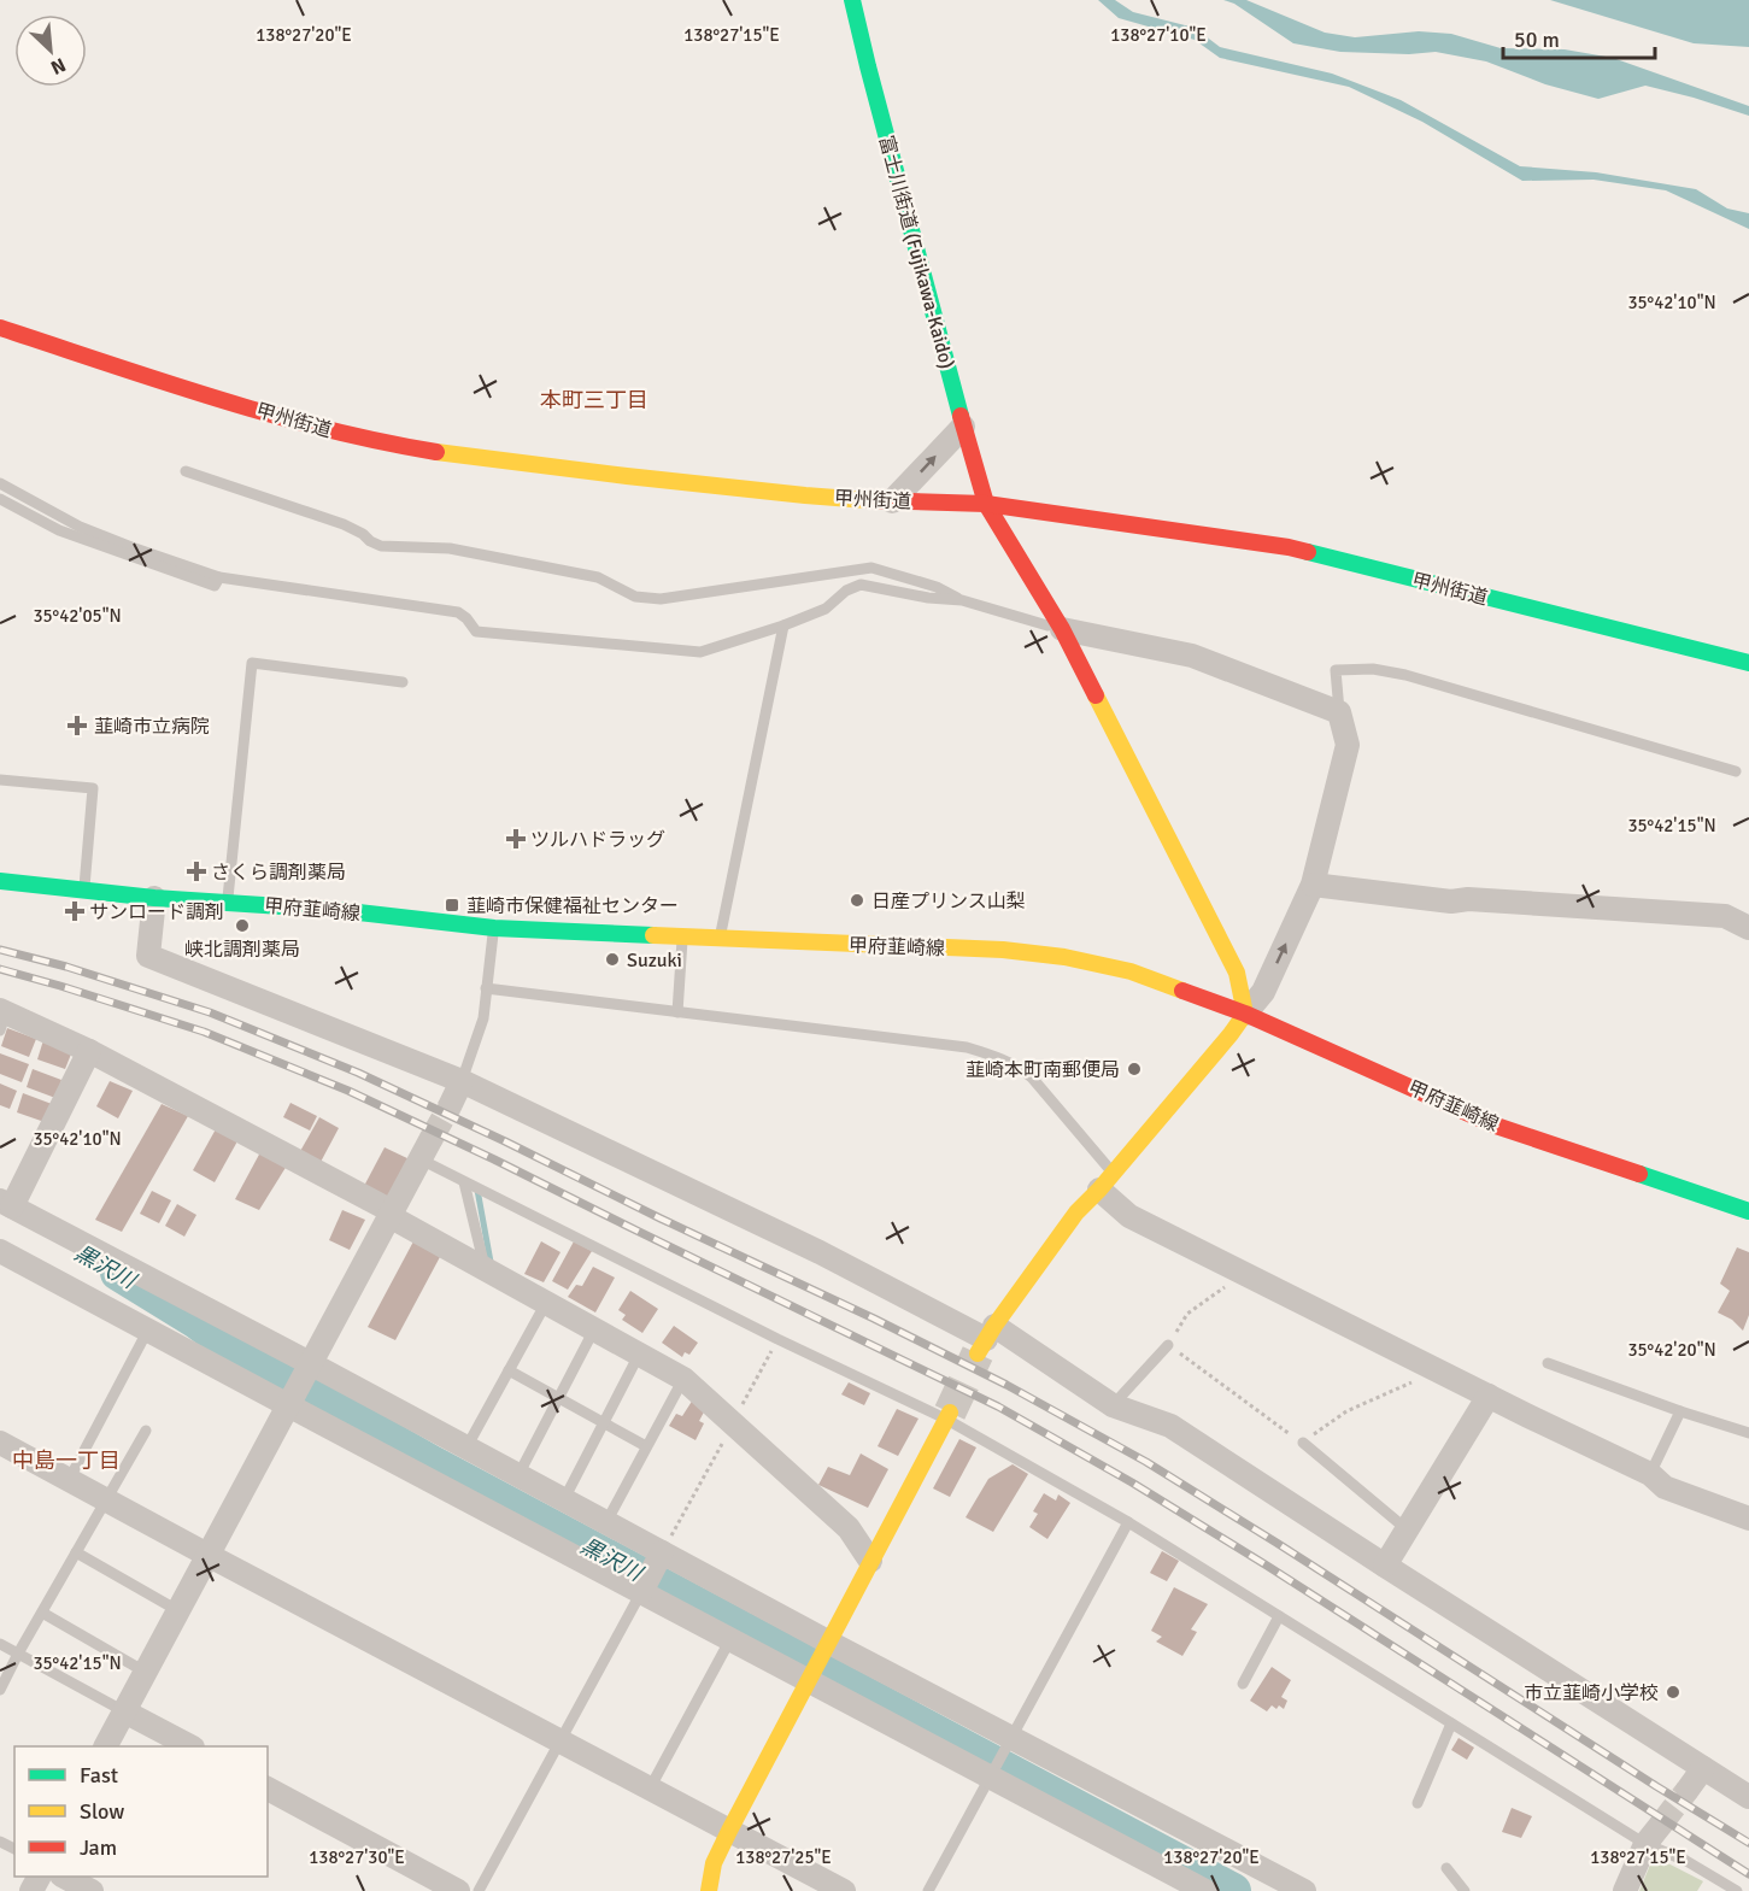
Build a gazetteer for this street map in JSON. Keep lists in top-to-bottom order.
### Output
{
  "streets": {
    "main road": ["富士川街道 (Fujikawa-Kaido)", "甲州街道", "甲府韮崎線"]
  },
  "crossings": [
    ["富士川街道 (Fujikawa-Kaido)", "甲州街道"],
    ["富士川街道 (Fujikawa-Kaido)", "甲府韮崎線"]
  ],
  "districts": ["本町三丁目", "中島一丁目"],
  "water": ["黒沢川"],
  "places": {
    "health": [
      "韮崎市立病院",
      "ツルハドラッグ",
      "さくら調剤薬局",
      "サンロード調剤"
    ],
    "other": [
      "日産プリンス山梨",
      "峡北調剤薬局",
      "Suzuki",
      "韮崎本町南郵便局",
      "市立韮崎小学校"
    ],
    "transit": ["韮崎市保健福祉センター"]
  },
  "legend": ["Fast", "Slow", "Jam"],
  "scale_bar": "50 m",
  "north": "bottom right",
  "coordinates": [
    "138°27'20\"E",
    "138°27'15\"E",
    "138°27'10\"E",
    "35°42'10\"N",
    "35°42'05\"N",
    "35°42'15\"N",
    "35°42'20\"N",
    "138°27'30\"E",
    "138°27'25\"E"
  ]
}
